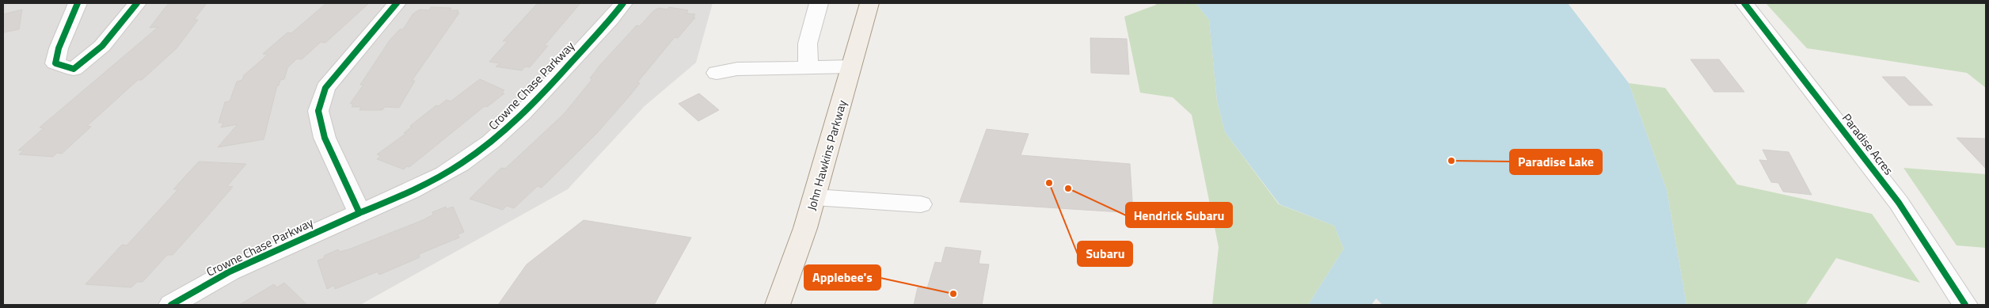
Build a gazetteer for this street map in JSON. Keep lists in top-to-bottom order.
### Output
{
  "streets": {
    "main road": ["John Hawkins Parkway"],
    "street": ["Crowne Chase Parkway", "Paradise Acres"]
  },
  "places": [
    "Paradise Lake",
    "Subaru",
    "Hendrick Subaru",
    "Applebee's"
  ]
}
